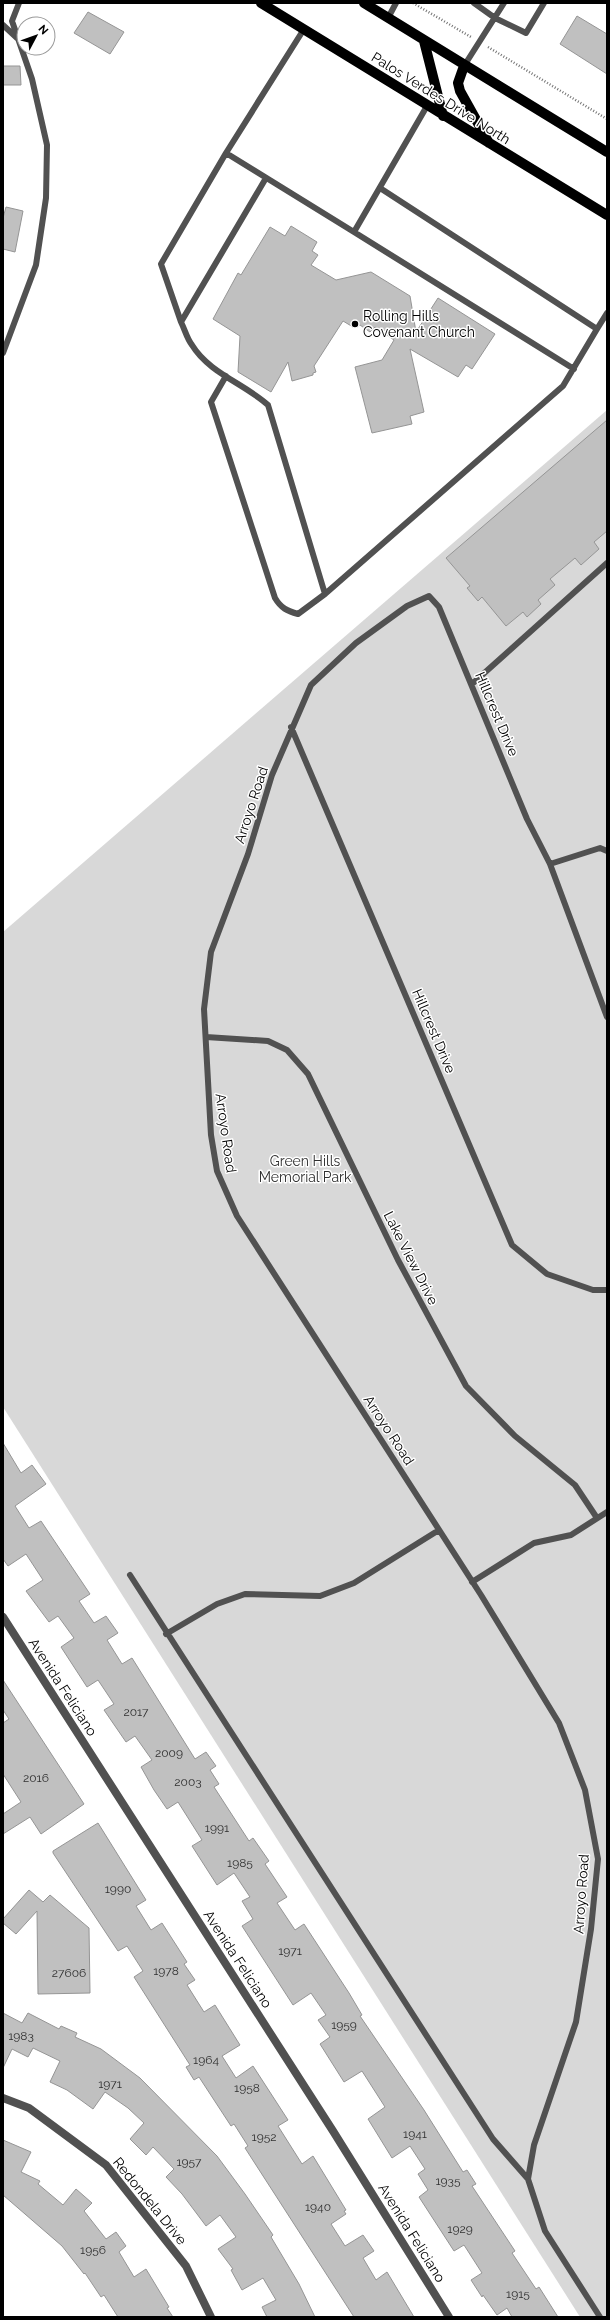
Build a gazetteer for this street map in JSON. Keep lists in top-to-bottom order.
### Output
{
  "streets": {
    "main road": ["Palos Verdes Drive North"],
    "street": ["Avenida Feliciano", "Redondela Drive"],
    "lane": ["Hillcrest Drive", "Arroyo Road", "Lake View Drive"]
  },
  "crossings": [
    ["Hillcrest Drive", "Arroyo Road"],
    ["Arroyo Road", "Lake View Drive"]
  ],
  "parks": ["Green Hills Memorial Park"],
  "places": ["Rolling Hills Covenant Church"],
  "house_numbers": [
    "2017",
    "2009",
    "2016",
    "2003",
    "1991",
    "1985",
    "1990",
    "1971",
    "1978",
    "27606",
    "1959",
    "1983",
    "1964",
    "1971",
    "1958",
    "1941",
    "1952",
    "1957",
    "1935",
    "1940",
    "1929",
    "1956",
    "1915"
  ],
  "north": "top right"
}
